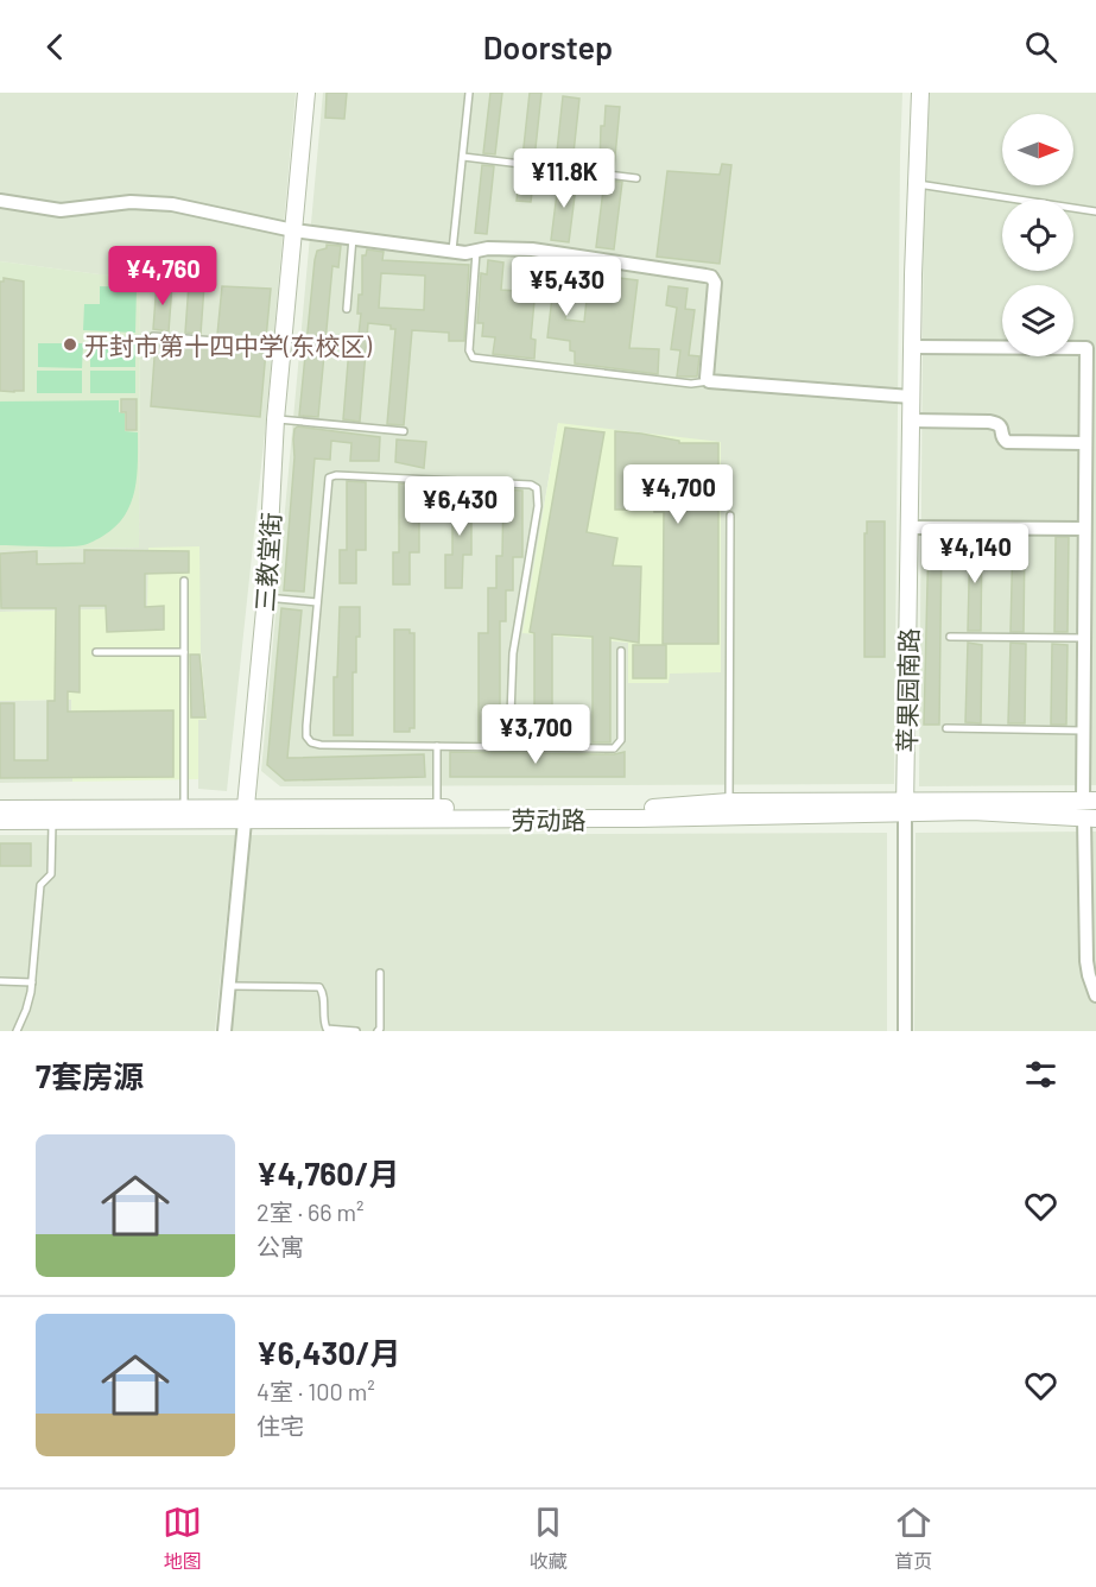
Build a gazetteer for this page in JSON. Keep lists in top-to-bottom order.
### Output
{
  "streets": {
    "street": ["三教堂街", "苹果园南路", "劳动路"]
  },
  "crossings": [
    ["三教堂街", "劳动路"],
    ["苹果园南路", "劳动路"]
  ],
  "places": ["开封市第十四中学(东校区)"],
  "north": "right",
  "page": {
    "header": "Doorstep",
    "price": [
      "¥11.8K",
      "¥4,760",
      "¥5,430",
      "¥4,700",
      "¥6,430",
      "¥4,140",
      "¥3,700"
    ],
    "heading": "7套房源",
    "list": [
      {
        "name": "¥4,760/月",
        "note": "2室 · 66 m² · 公寓"
      },
      {
        "name": "¥6,430/月",
        "note": "4室 · 100 m² · 住宅"
      }
    ],
    "tabs": ["地图", "收藏", "首页"]
  }
}
